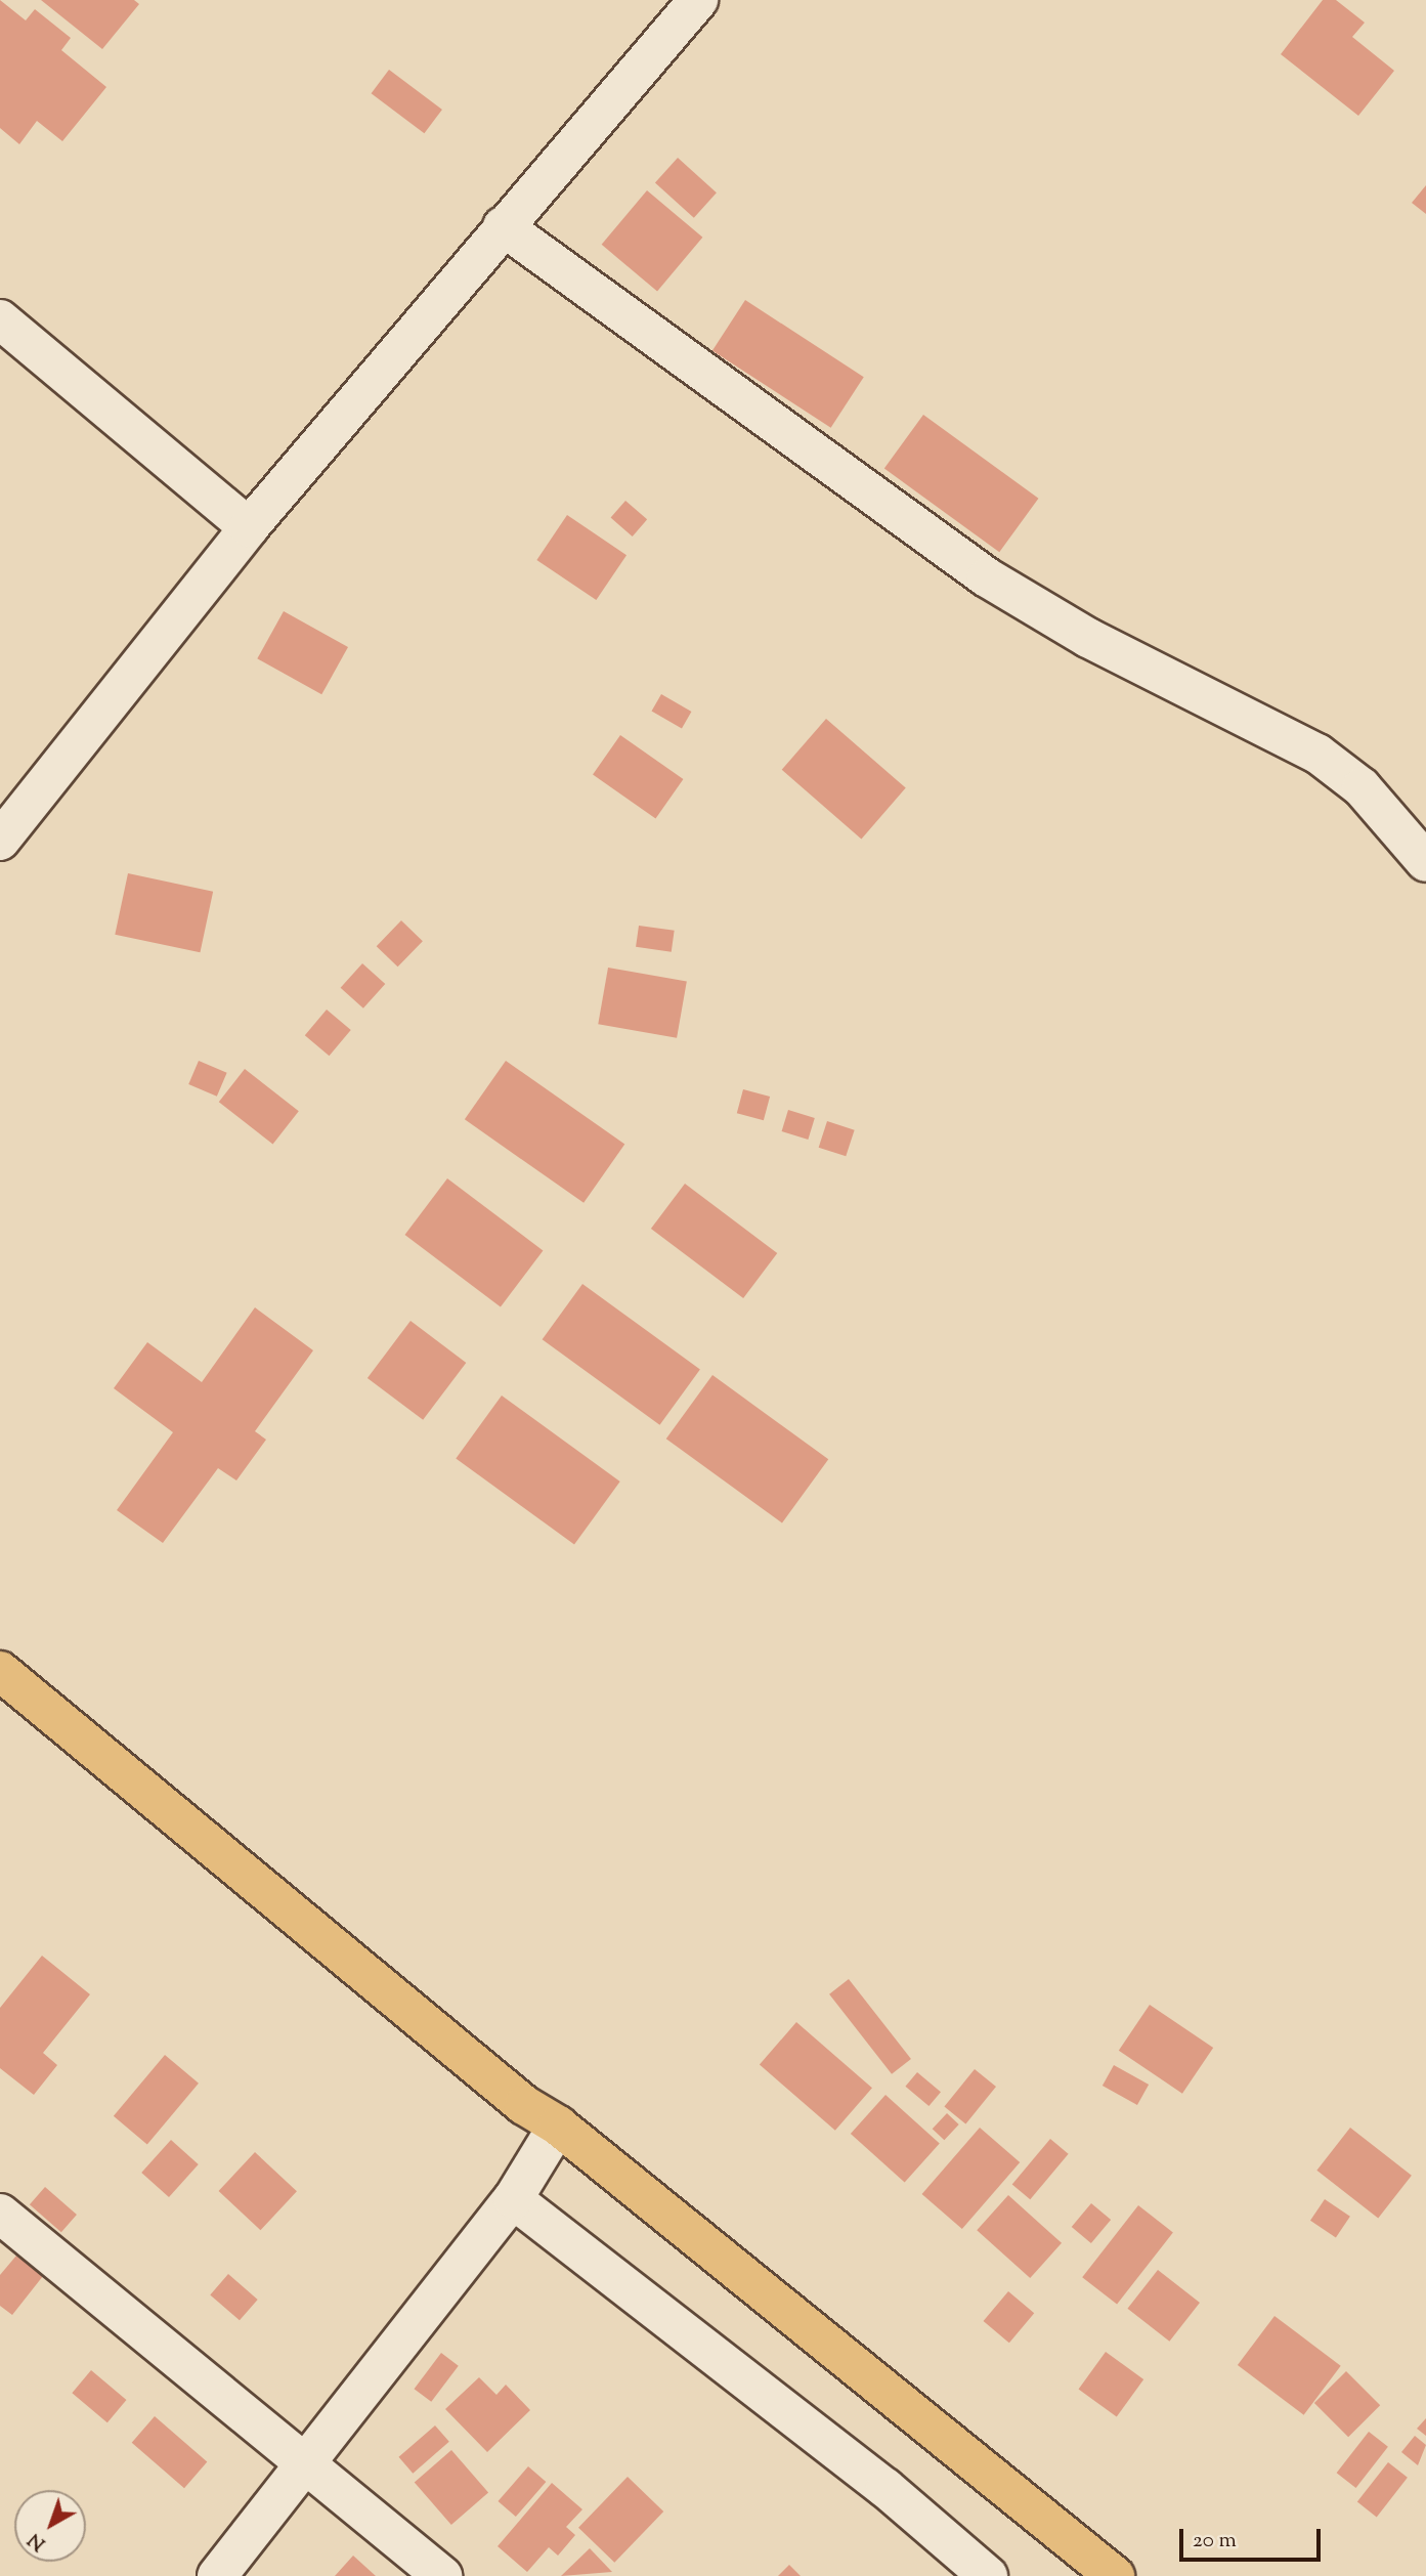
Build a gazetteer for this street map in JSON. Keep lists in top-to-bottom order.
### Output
{
  "scale_bar": "20 m",
  "north": "bottom left"
}
